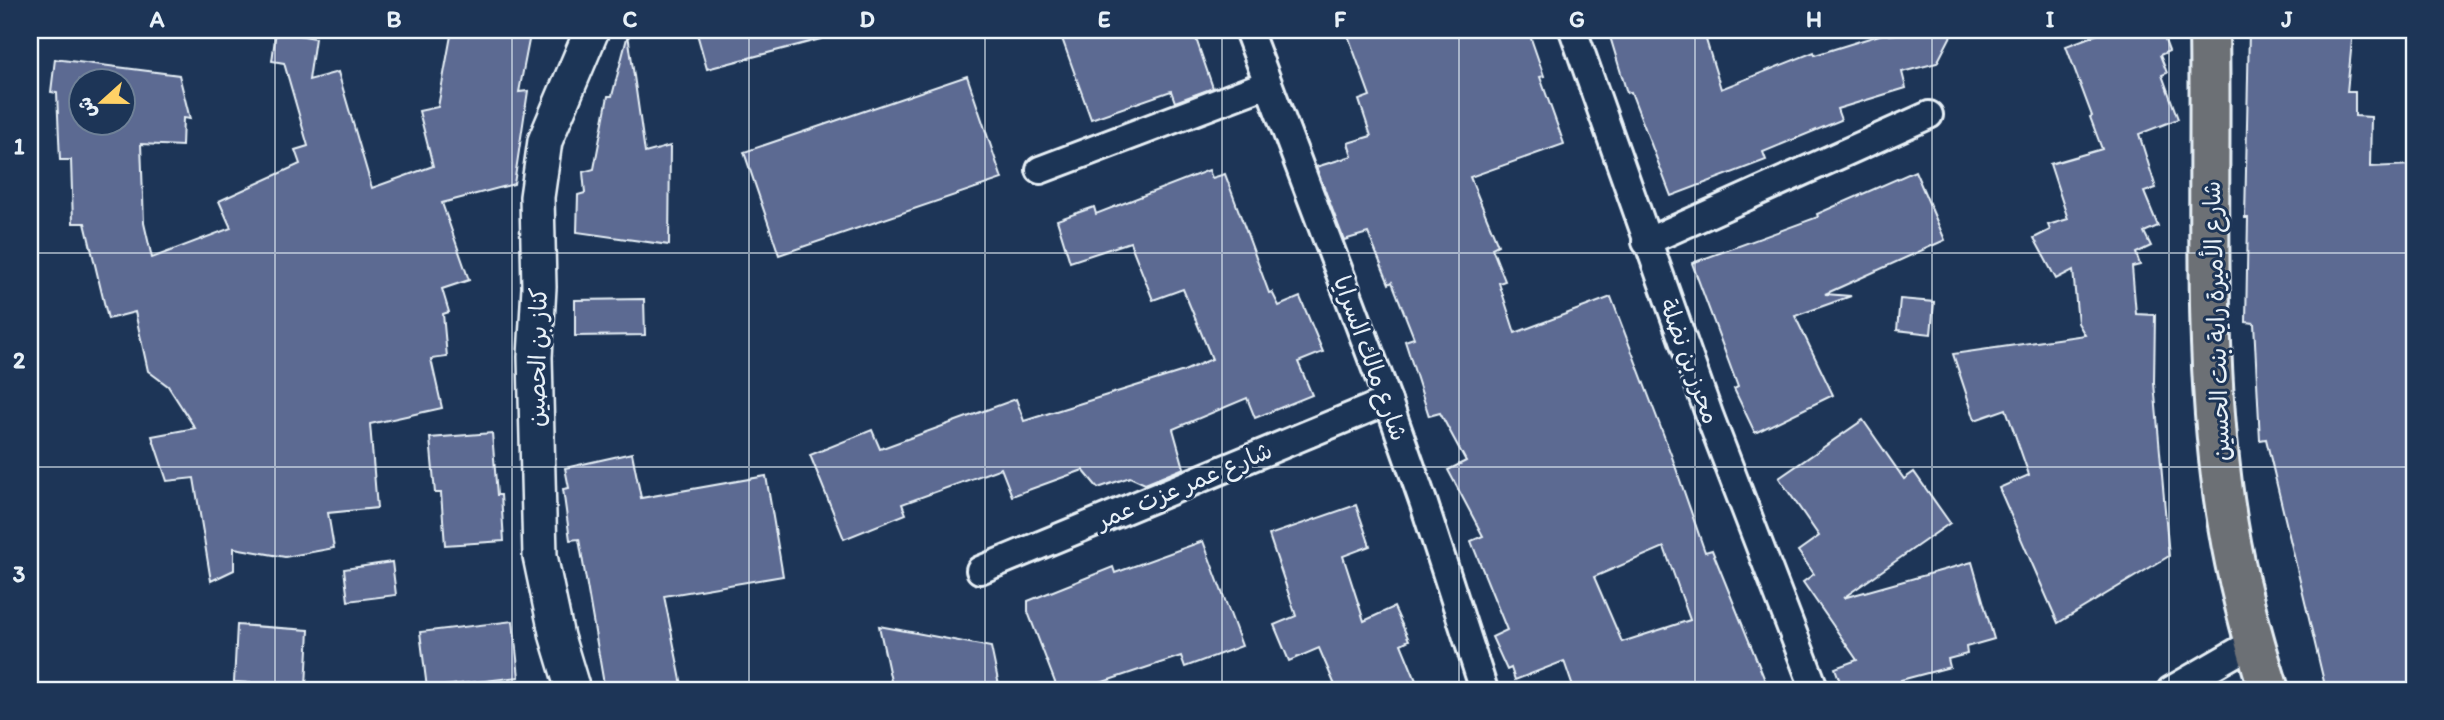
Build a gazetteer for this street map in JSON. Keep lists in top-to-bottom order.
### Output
{
  "streets": {
    "main road": ["شارع الأميرة راية بنت الحسين"],
    "street": [
      "كناز بن الحصين",
      "شارع مالك السرايا",
      "محرز بن نضلة",
      "شارع عمر عزت عمر"
    ]
  },
  "crossings": [
    ["شارع مالك السرايا", "شارع عمر عزت عمر"]
  ],
  "north": "left",
  "grid": {
    "columns": [
      "A",
      "B",
      "C",
      "D",
      "E",
      "F",
      "G",
      "H",
      "I",
      "J"
    ],
    "rows": ["1", "2", "3"]
  }
}
